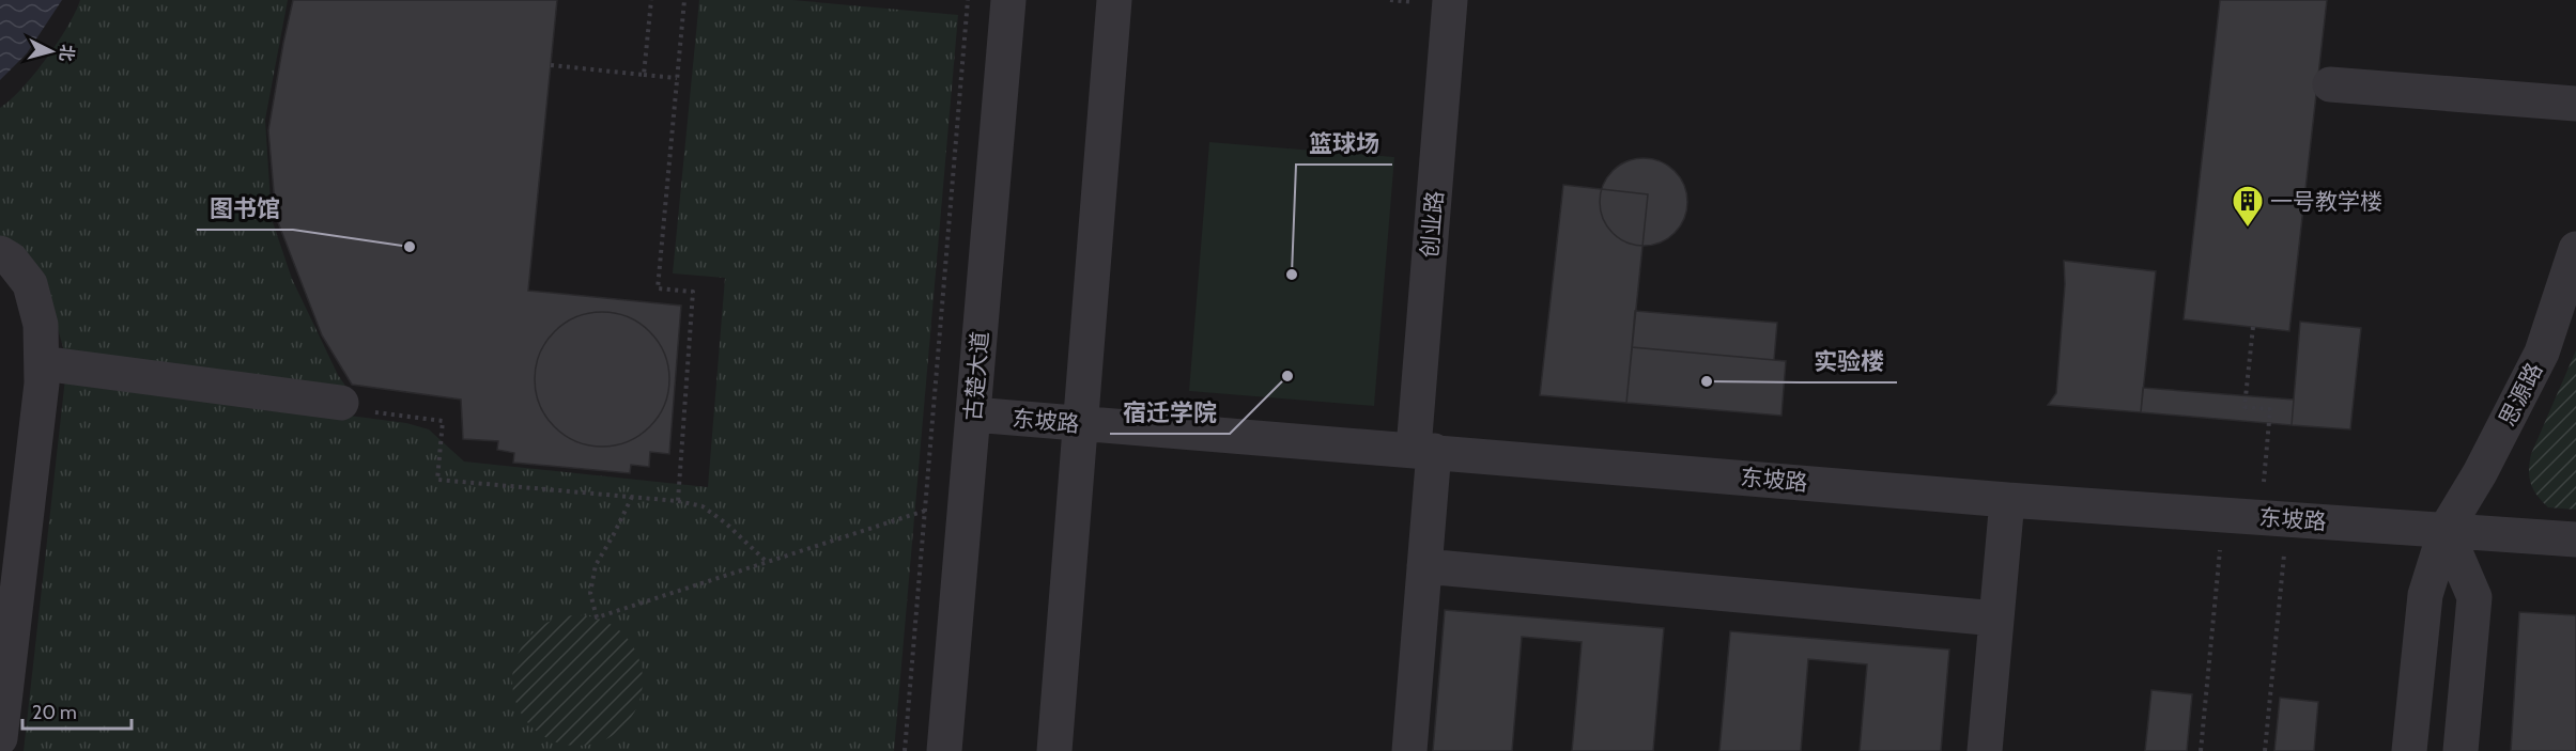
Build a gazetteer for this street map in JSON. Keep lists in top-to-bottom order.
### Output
{
  "streets": {
    "lane": [
      "创业路",
      "古楚大道",
      "思源路",
      "东坡路"
    ]
  },
  "crossings": [
    ["创业路", "东坡路"],
    ["古楚大道", "东坡路"],
    ["思源路", "东坡路"]
  ],
  "places": {
    "building": ["一号教学楼"],
    "other": [
      "图书馆",
      "篮球场",
      "宿迁学院",
      "实验楼"
    ]
  },
  "scale_bar": "20 m",
  "north": "right"
}
